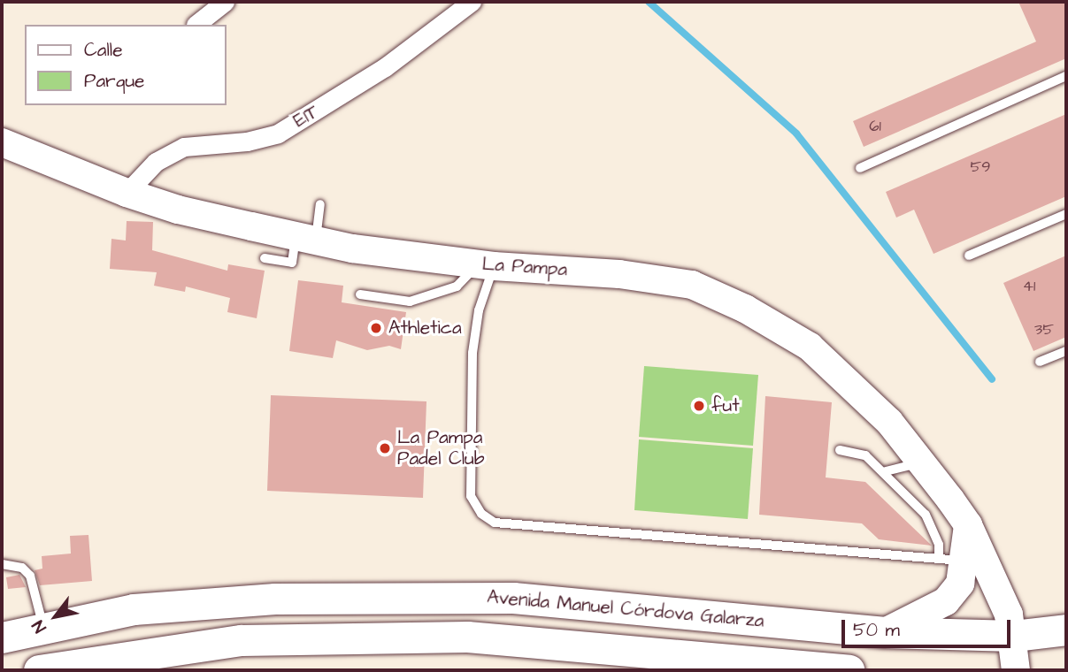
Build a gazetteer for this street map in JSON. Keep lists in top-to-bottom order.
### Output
{
  "streets": {
    "main road": ["Avenida Manuel Córdova Galarza"],
    "street": ["E1T", "La Pampa"]
  },
  "crossings": [
    ["E1T", "La Pampa"],
    ["La Pampa", "Avenida Manuel Córdova Galarza"]
  ],
  "places": ["Athletica", "fut", "La Pampa Padel Club"],
  "house_numbers": [
    "61",
    "59",
    "41",
    "35"
  ],
  "legend": ["Calle", "Parque"],
  "scale_bar": "50 m",
  "north": "bottom left"
}
